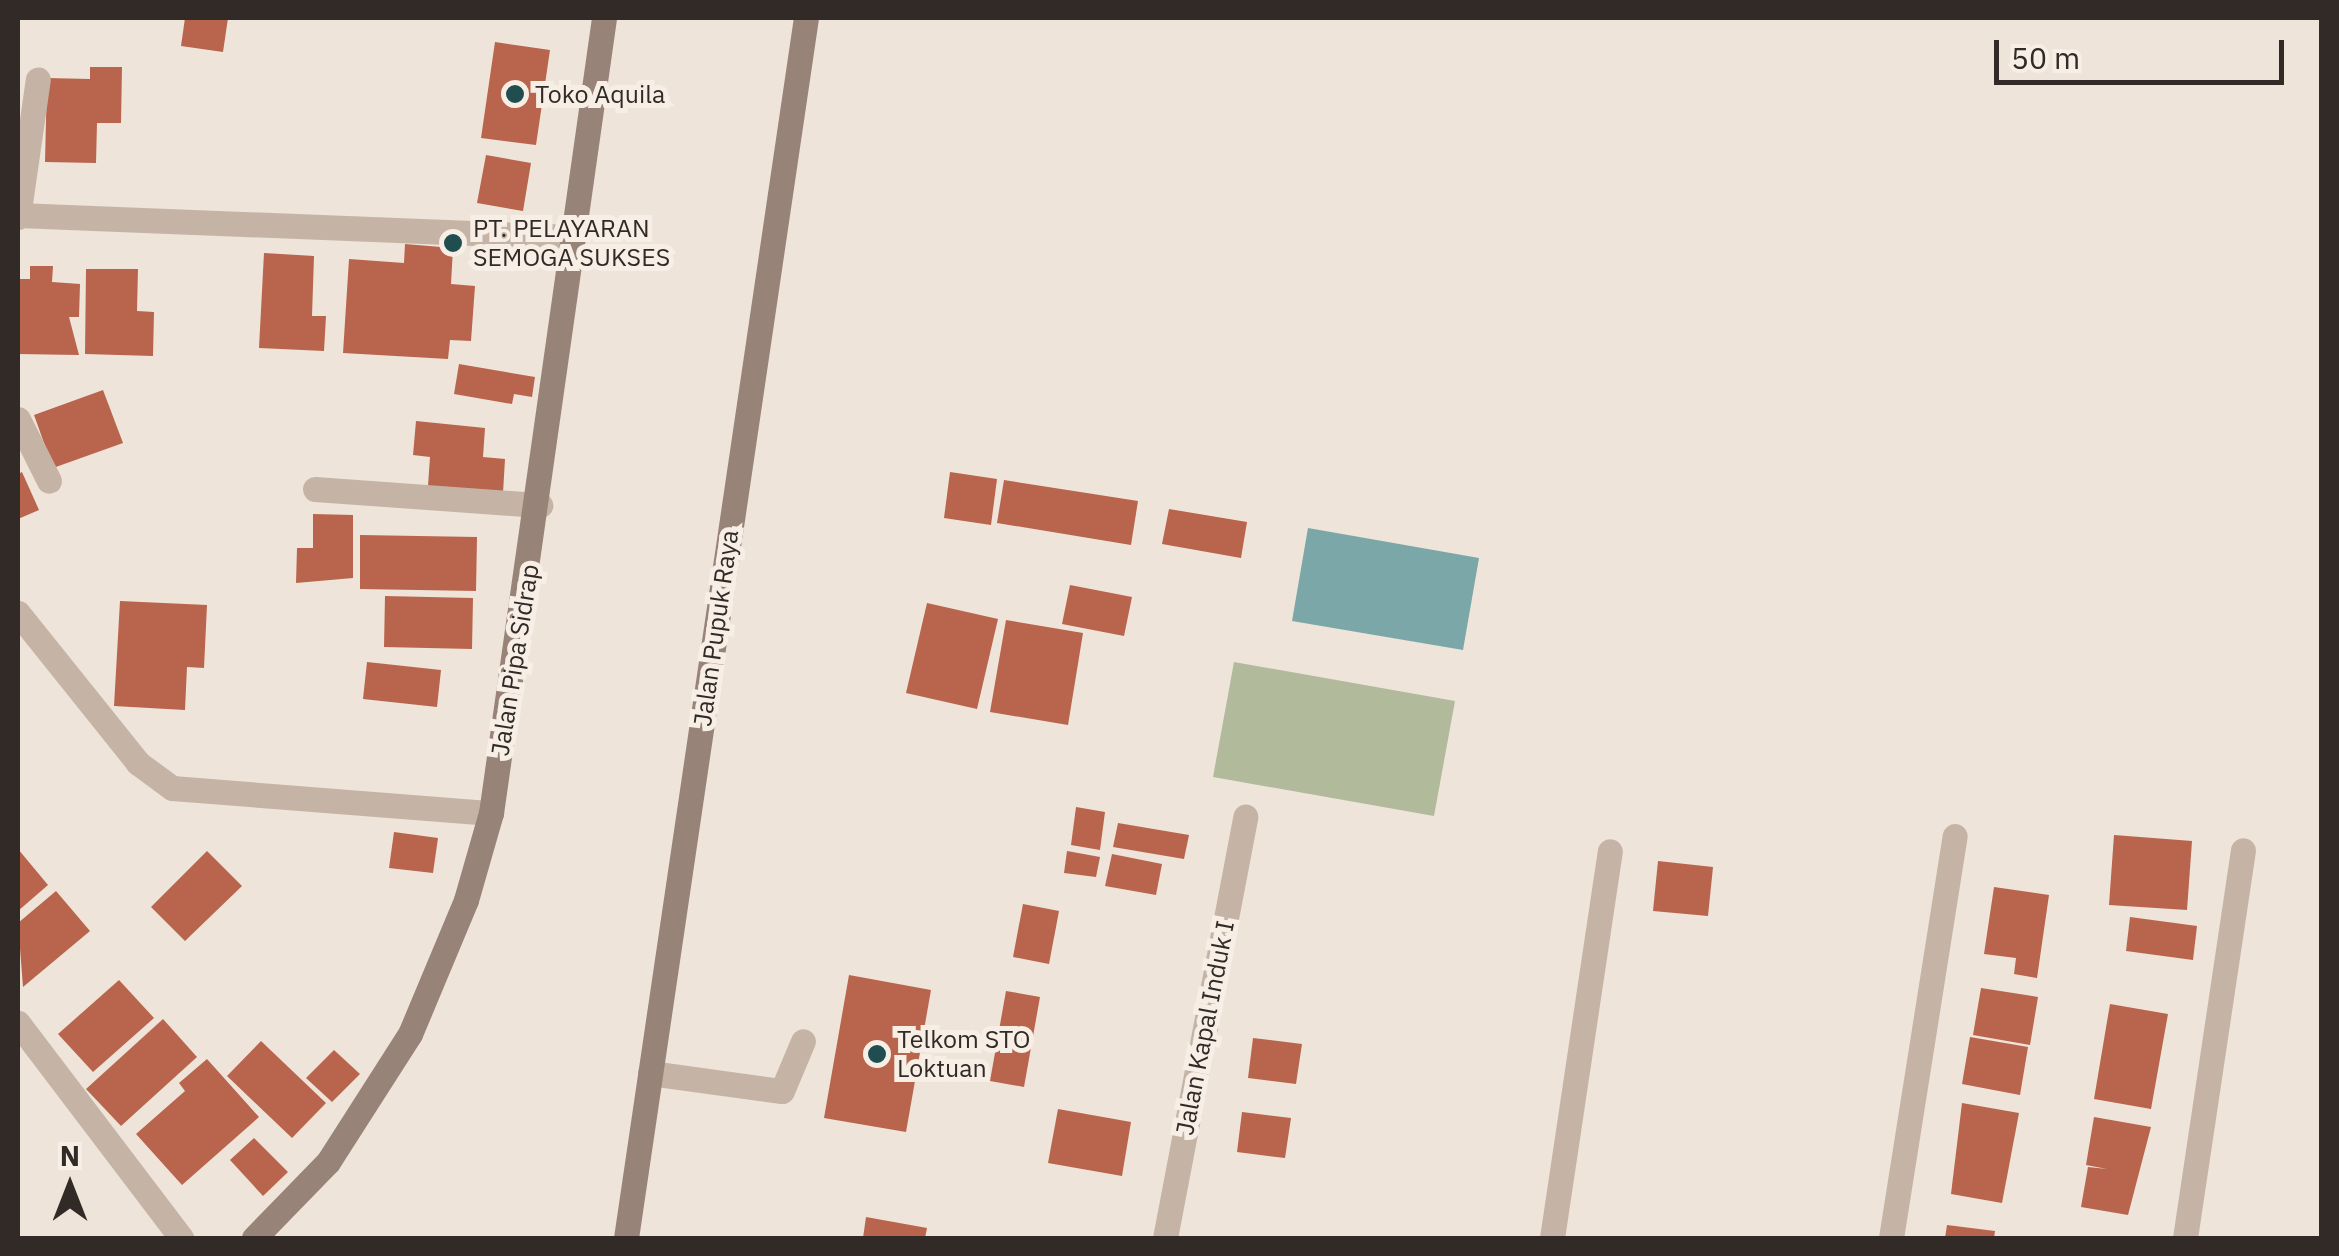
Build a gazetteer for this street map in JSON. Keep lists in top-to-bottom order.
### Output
{
  "streets": {
    "street": ["Jalan Pupuk Raya", "Jalan Pipa Sidrap", "Jalan Kapal Induk I"]
  },
  "places": ["Toko Aquila", "PT. PELAYARAN SEMOGA SUKSES", "Telkom STO Loktuan"],
  "scale_bar": "50 m",
  "north": "top"
}
